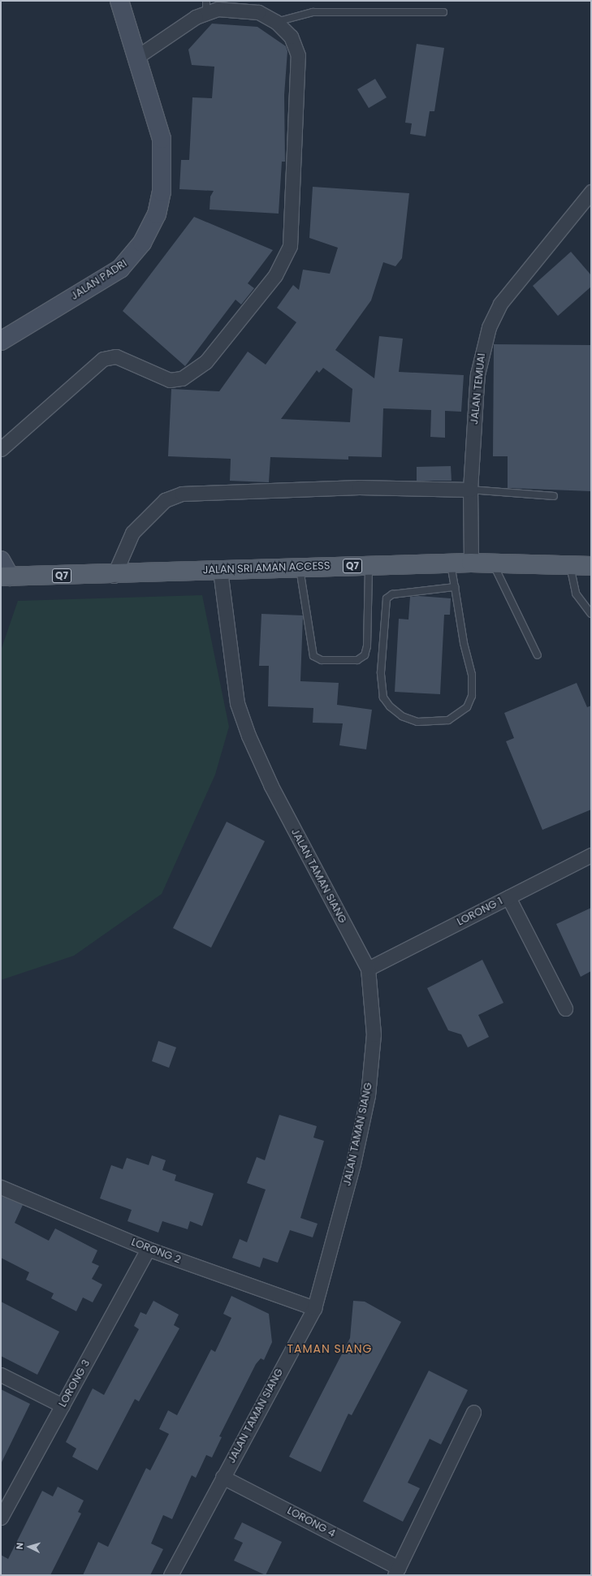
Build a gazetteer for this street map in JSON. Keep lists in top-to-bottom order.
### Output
{
  "streets": {
    "main road": ["Q7", "JALAN SRI AMAN ACCESS"],
    "street": [
      "JALAN PADRI",
      "JALAN TEMUAI",
      "JALAN TAMAN SIANG",
      "LORONG 1",
      "LORONG 2",
      "LORONG 3",
      "LORONG 4"
    ]
  },
  "crossings": [
    ["JALAN TEMUAI", "JALAN SRI AMAN ACCESS"],
    ["JALAN SRI AMAN ACCESS", "JALAN TAMAN SIANG"],
    ["JALAN TAMAN SIANG", "LORONG 1"],
    ["JALAN TAMAN SIANG", "LORONG 2"],
    ["JALAN TAMAN SIANG", "LORONG 4"],
    ["LORONG 2", "LORONG 3"]
  ],
  "districts": ["TAMAN SIANG"],
  "north": "left"
}
